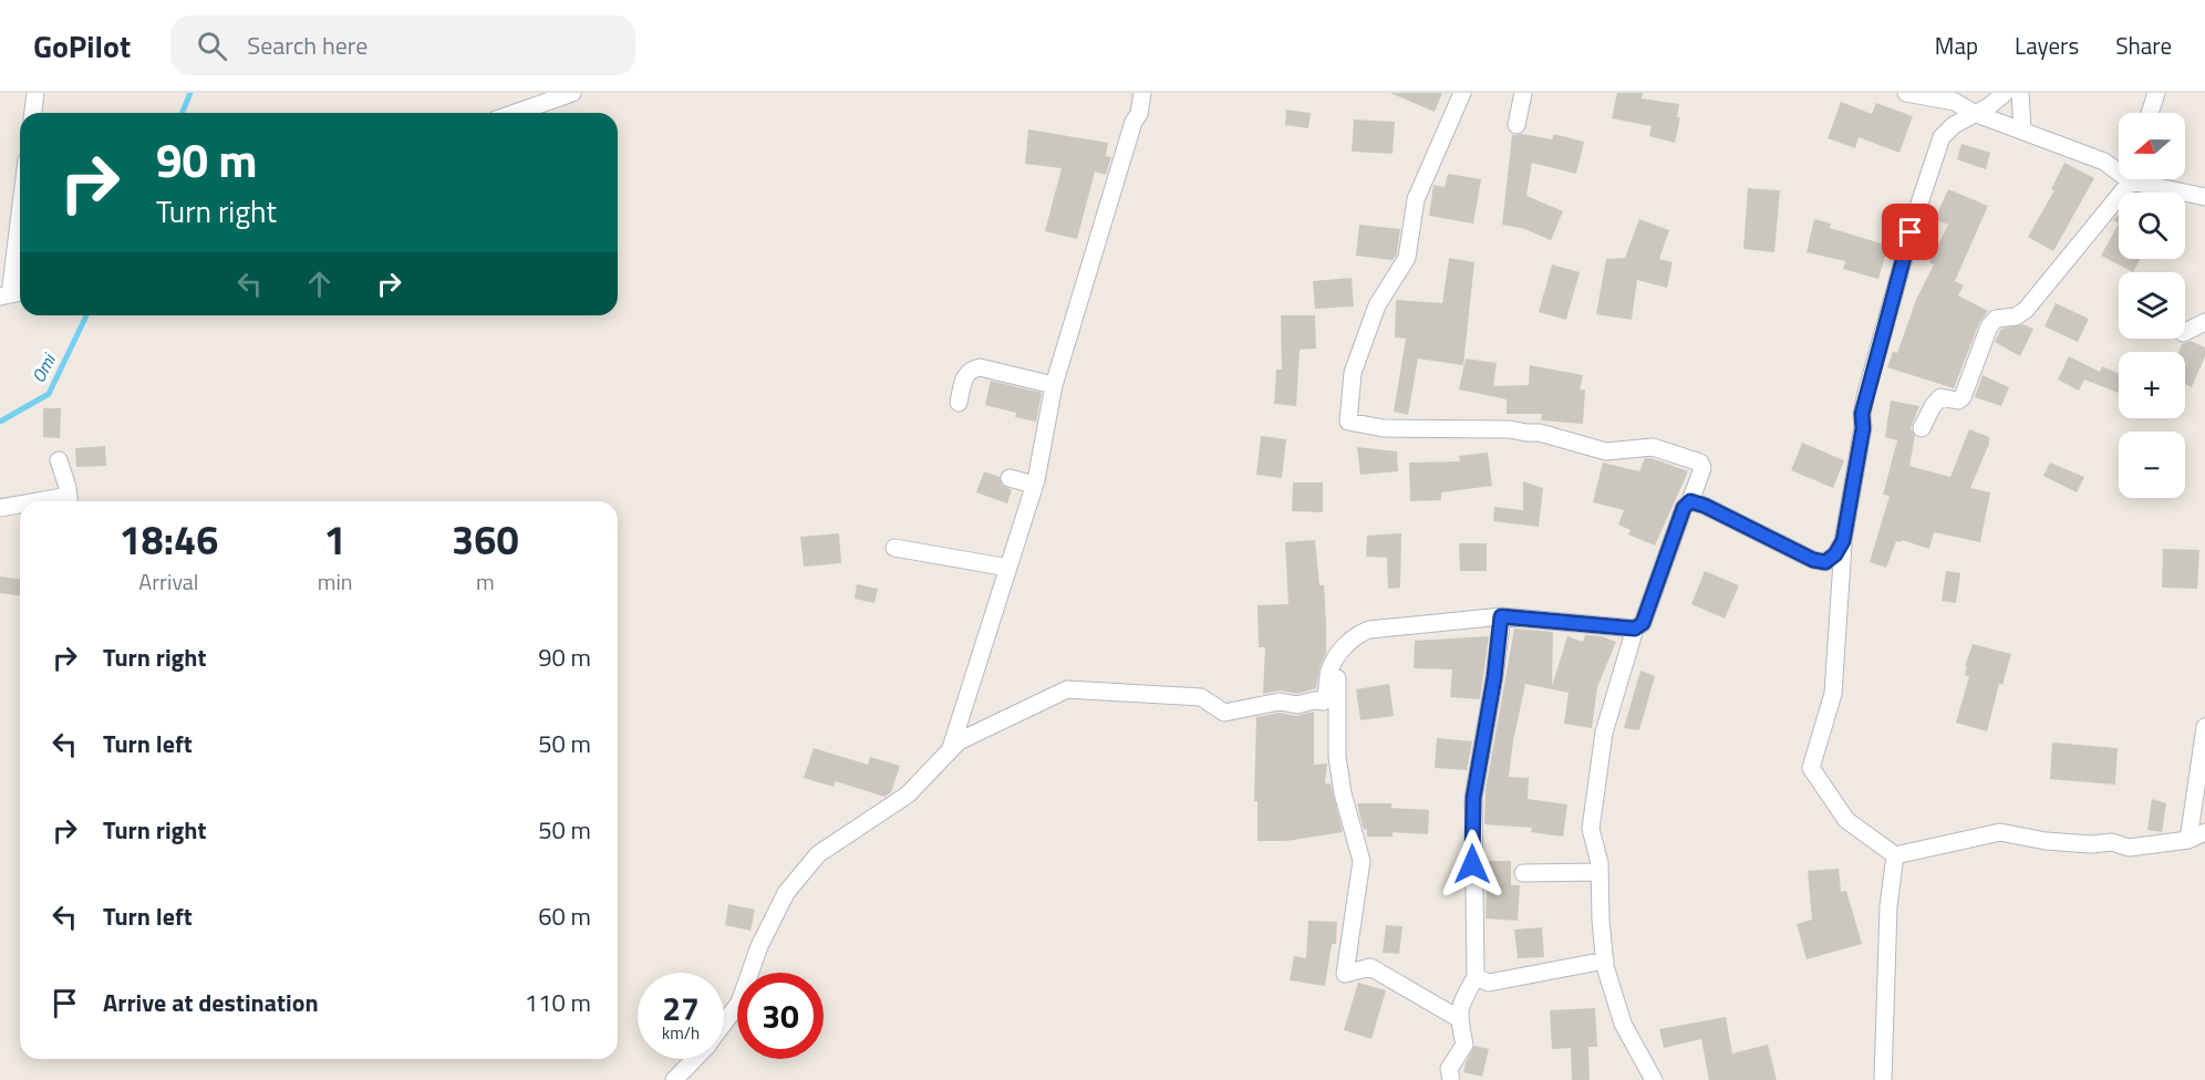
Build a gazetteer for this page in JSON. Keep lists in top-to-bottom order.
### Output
{
  "water": ["Omi"],
  "north": "left",
  "page": {
    "header": "GoPilot",
    "search": "Search here",
    "nav": ["Map", "Layers", "Share"],
    "map_buttons": ["+", "−"],
    "turn": ["90 m", "Turn right"],
    "eta": [
      "18:46",
      "Arrival",
      "1",
      "min",
      "360",
      "m"
    ],
    "list": [
      {
        "name": "Turn right",
        "value": "90 m"
      },
      {
        "name": "Turn left",
        "value": "50 m"
      },
      {
        "name": "Turn right",
        "value": "50 m"
      },
      {
        "name": "Turn left",
        "value": "60 m"
      },
      {
        "name": "Arrive at destination",
        "value": "110 m"
      }
    ],
    "speed": "27 km/h",
    "limit": "30"
  }
}
